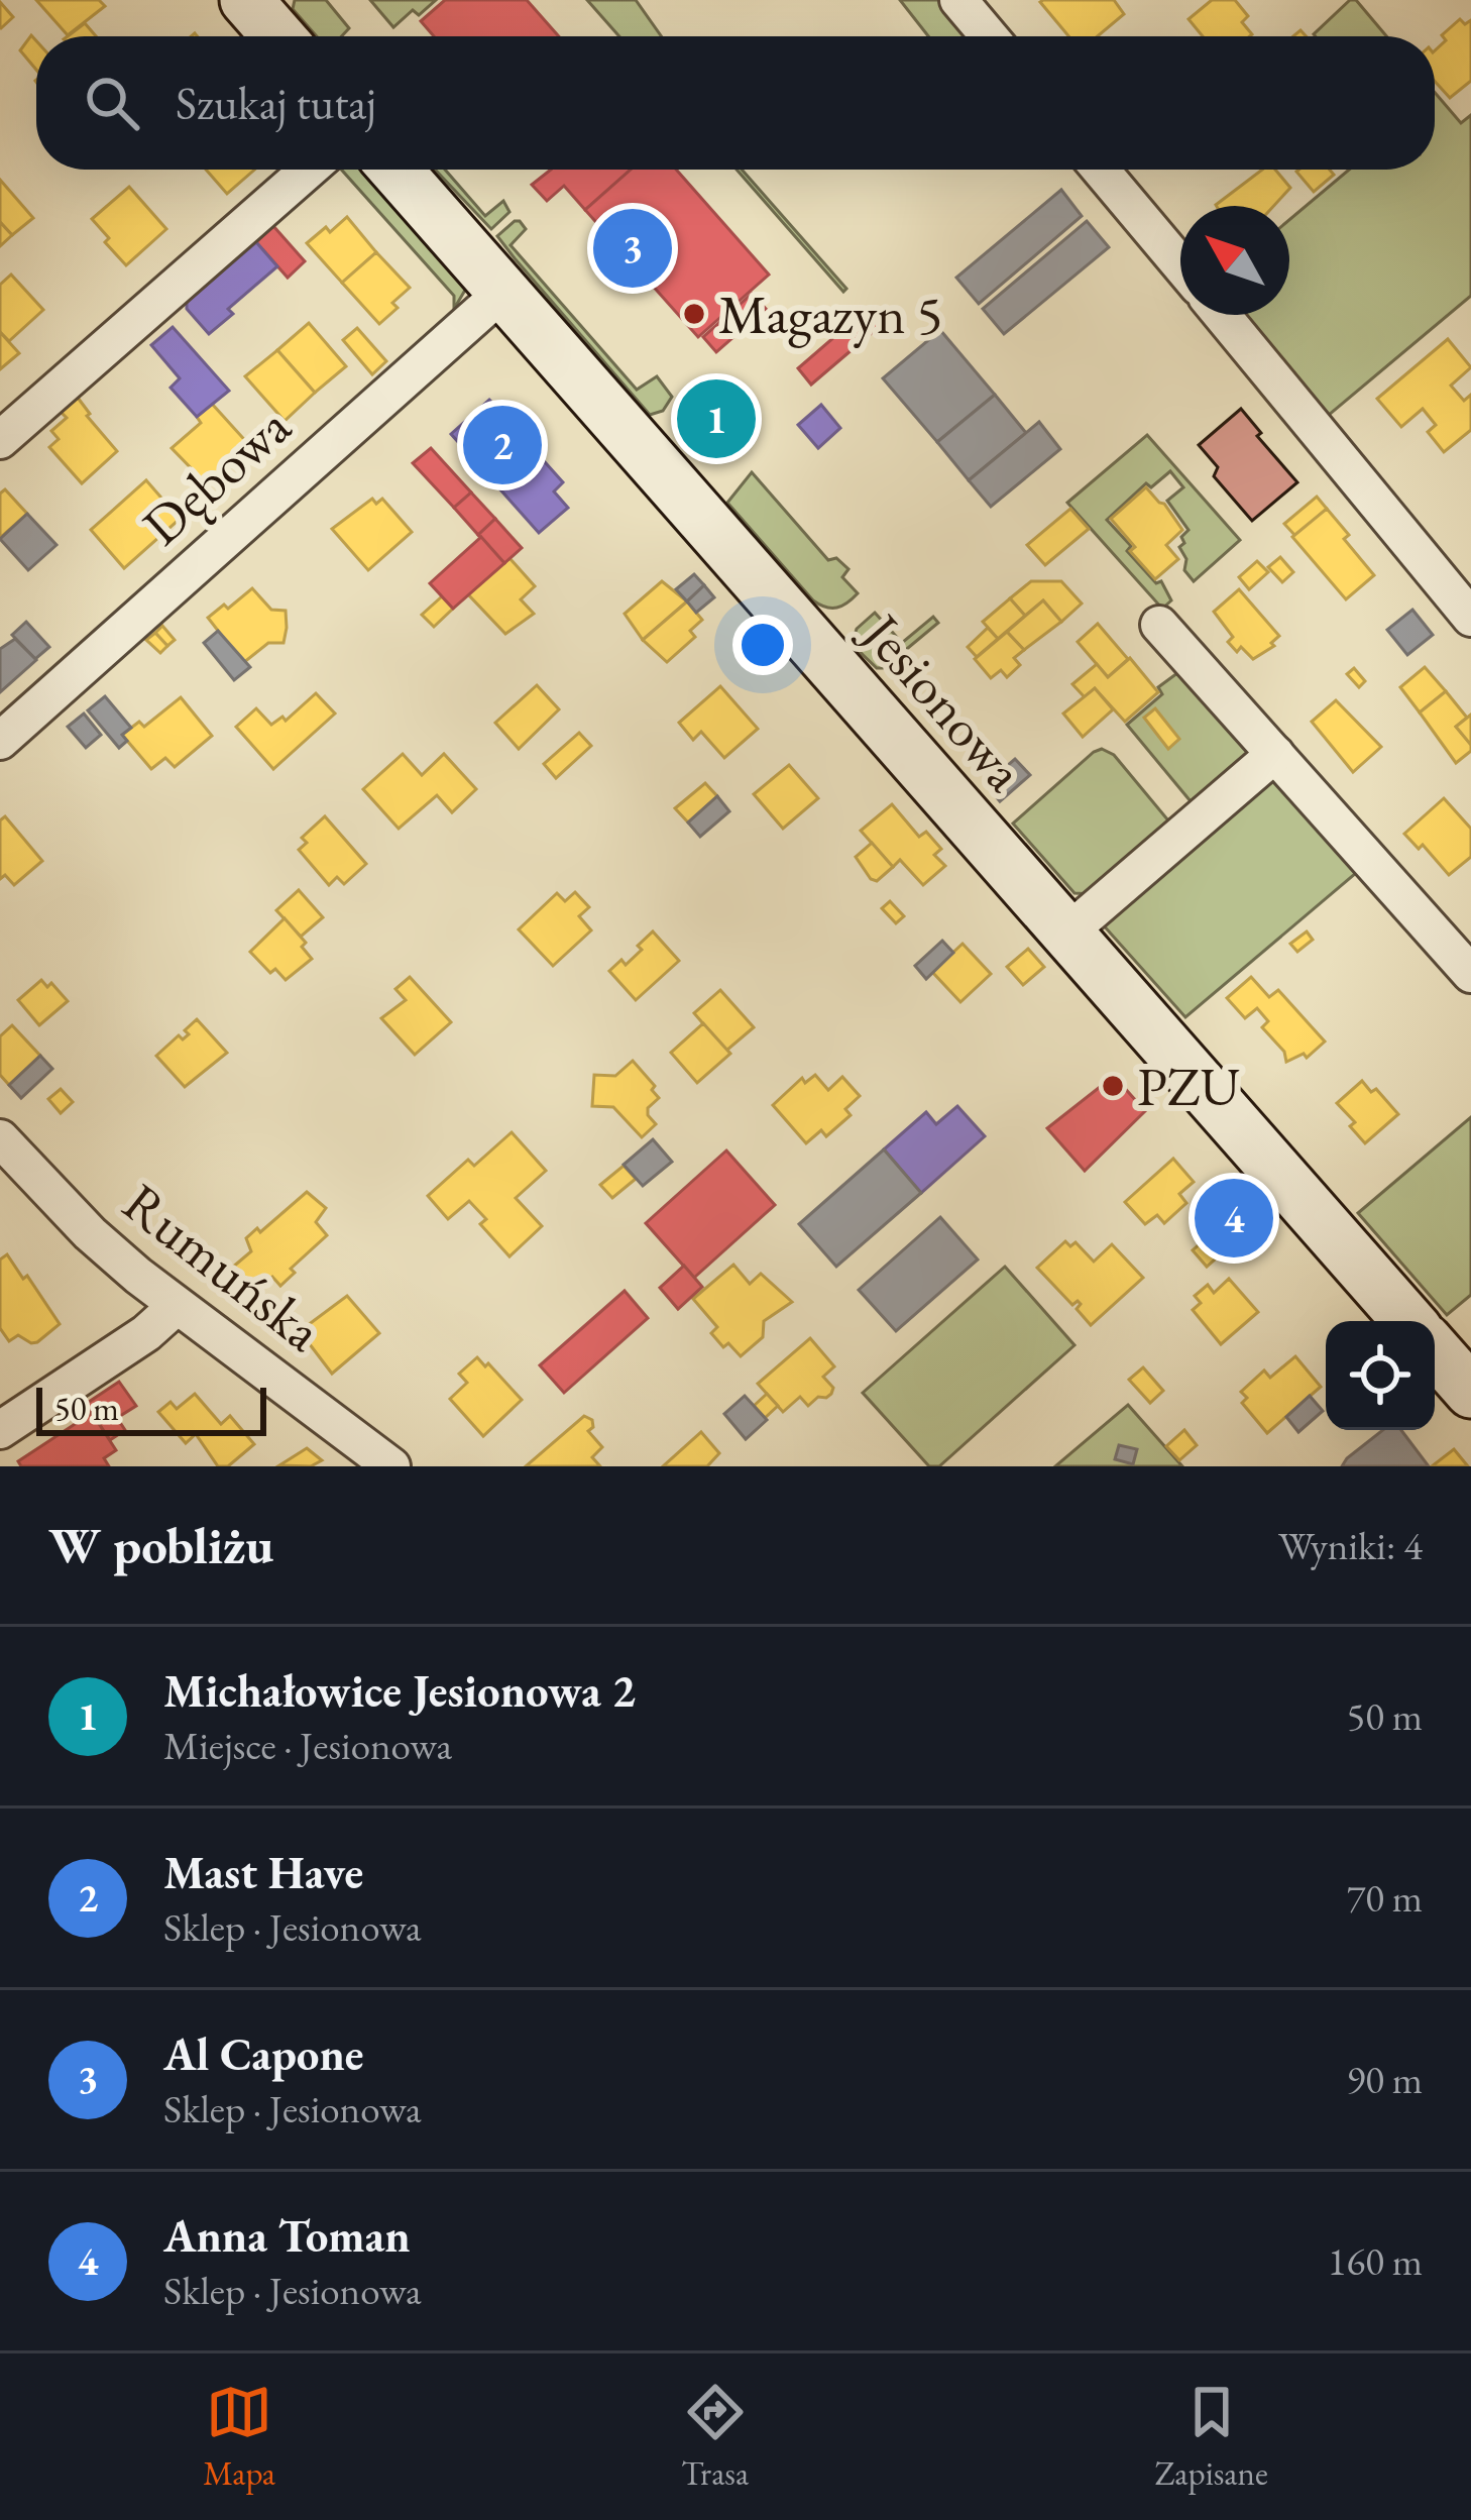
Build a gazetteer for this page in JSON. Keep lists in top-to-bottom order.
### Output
{
  "streets": {
    "street": ["Dębowa", "Jesionowa", "Rumuńska"]
  },
  "crossings": [
    ["Dębowa", "Jesionowa"]
  ],
  "places": ["Magazyn 5", "PZU"],
  "scale_bar": "50 m",
  "north": "top left",
  "page": {
    "search": "Szukaj tutaj",
    "pins": [
      "3",
      "1",
      "2",
      "4"
    ],
    "scale": "50 m",
    "heading": ["W pobliżu", "Wyniki: 4"],
    "list": [
      {
        "mark": "1",
        "name": "Michałowice Jesionowa 2",
        "note": "Miejsce · Jesionowa",
        "value": "50 m"
      },
      {
        "mark": "2",
        "name": "Mast Have",
        "note": "Sklep · Jesionowa",
        "value": "70 m"
      },
      {
        "mark": "3",
        "name": "Al Capone",
        "note": "Sklep · Jesionowa",
        "value": "90 m"
      },
      {
        "mark": "4",
        "name": "Anna Toman",
        "note": "Sklep · Jesionowa",
        "value": "160 m"
      }
    ],
    "nav": ["Mapa", "Trasa", "Zapisane"]
  }
}
